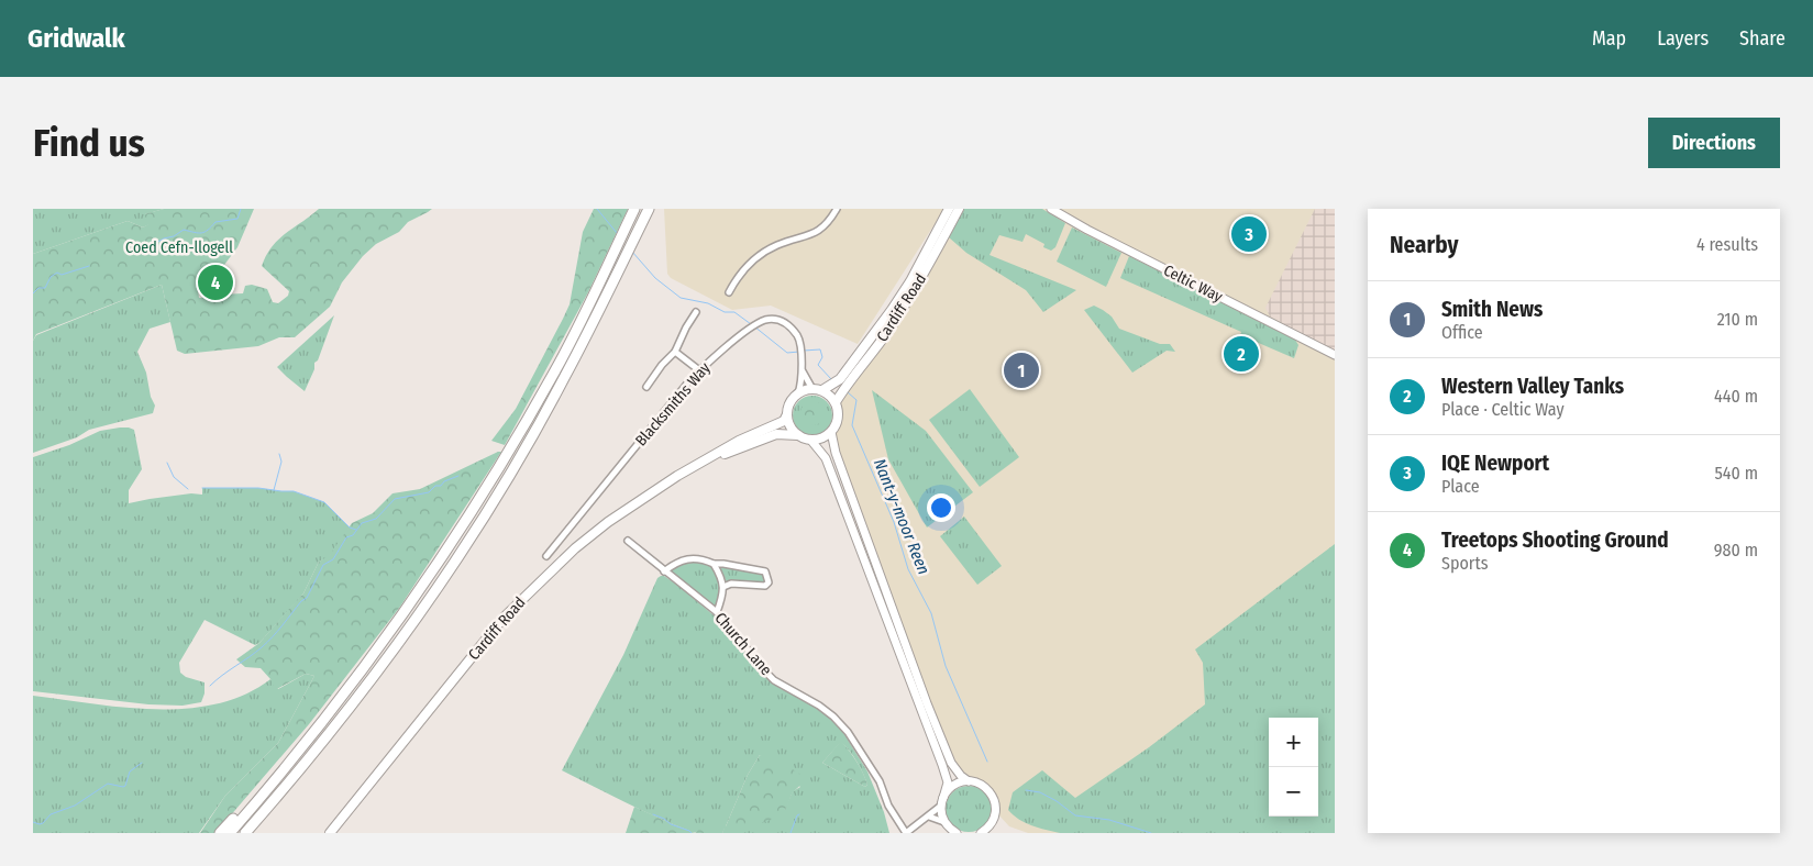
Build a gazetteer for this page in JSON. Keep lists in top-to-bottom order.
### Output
{
  "streets": {
    "main road": ["Cardiff Road"],
    "street": ["Celtic Way", "Blacksmiths Way", "Church Lane"]
  },
  "crossings": [
    ["Cardiff Road", "Blacksmiths Way"]
  ],
  "water": ["Nant-y-moor Reen"],
  "parks": ["Coed Cefn-llogell"],
  "page": {
    "header": "Gridwalk",
    "nav": ["Map", "Layers", "Share"],
    "buttons": "Directions",
    "title": "Find us",
    "heading": ["Nearby", "4 results"],
    "pins": [
      "3",
      "4",
      "2",
      "1"
    ],
    "list": [
      {
        "mark": "1",
        "name": "Smith News",
        "note": "Office",
        "value": "210 m"
      },
      {
        "mark": "2",
        "name": "Western Valley Tanks",
        "note": "Place · Celtic Way",
        "value": "440 m"
      },
      {
        "mark": "3",
        "name": "IQE Newport",
        "note": "Place",
        "value": "540 m"
      },
      {
        "mark": "4",
        "name": "Treetops Shooting Ground",
        "note": "Sports",
        "value": "980 m"
      }
    ],
    "map_buttons": ["+", "−"]
  }
}
